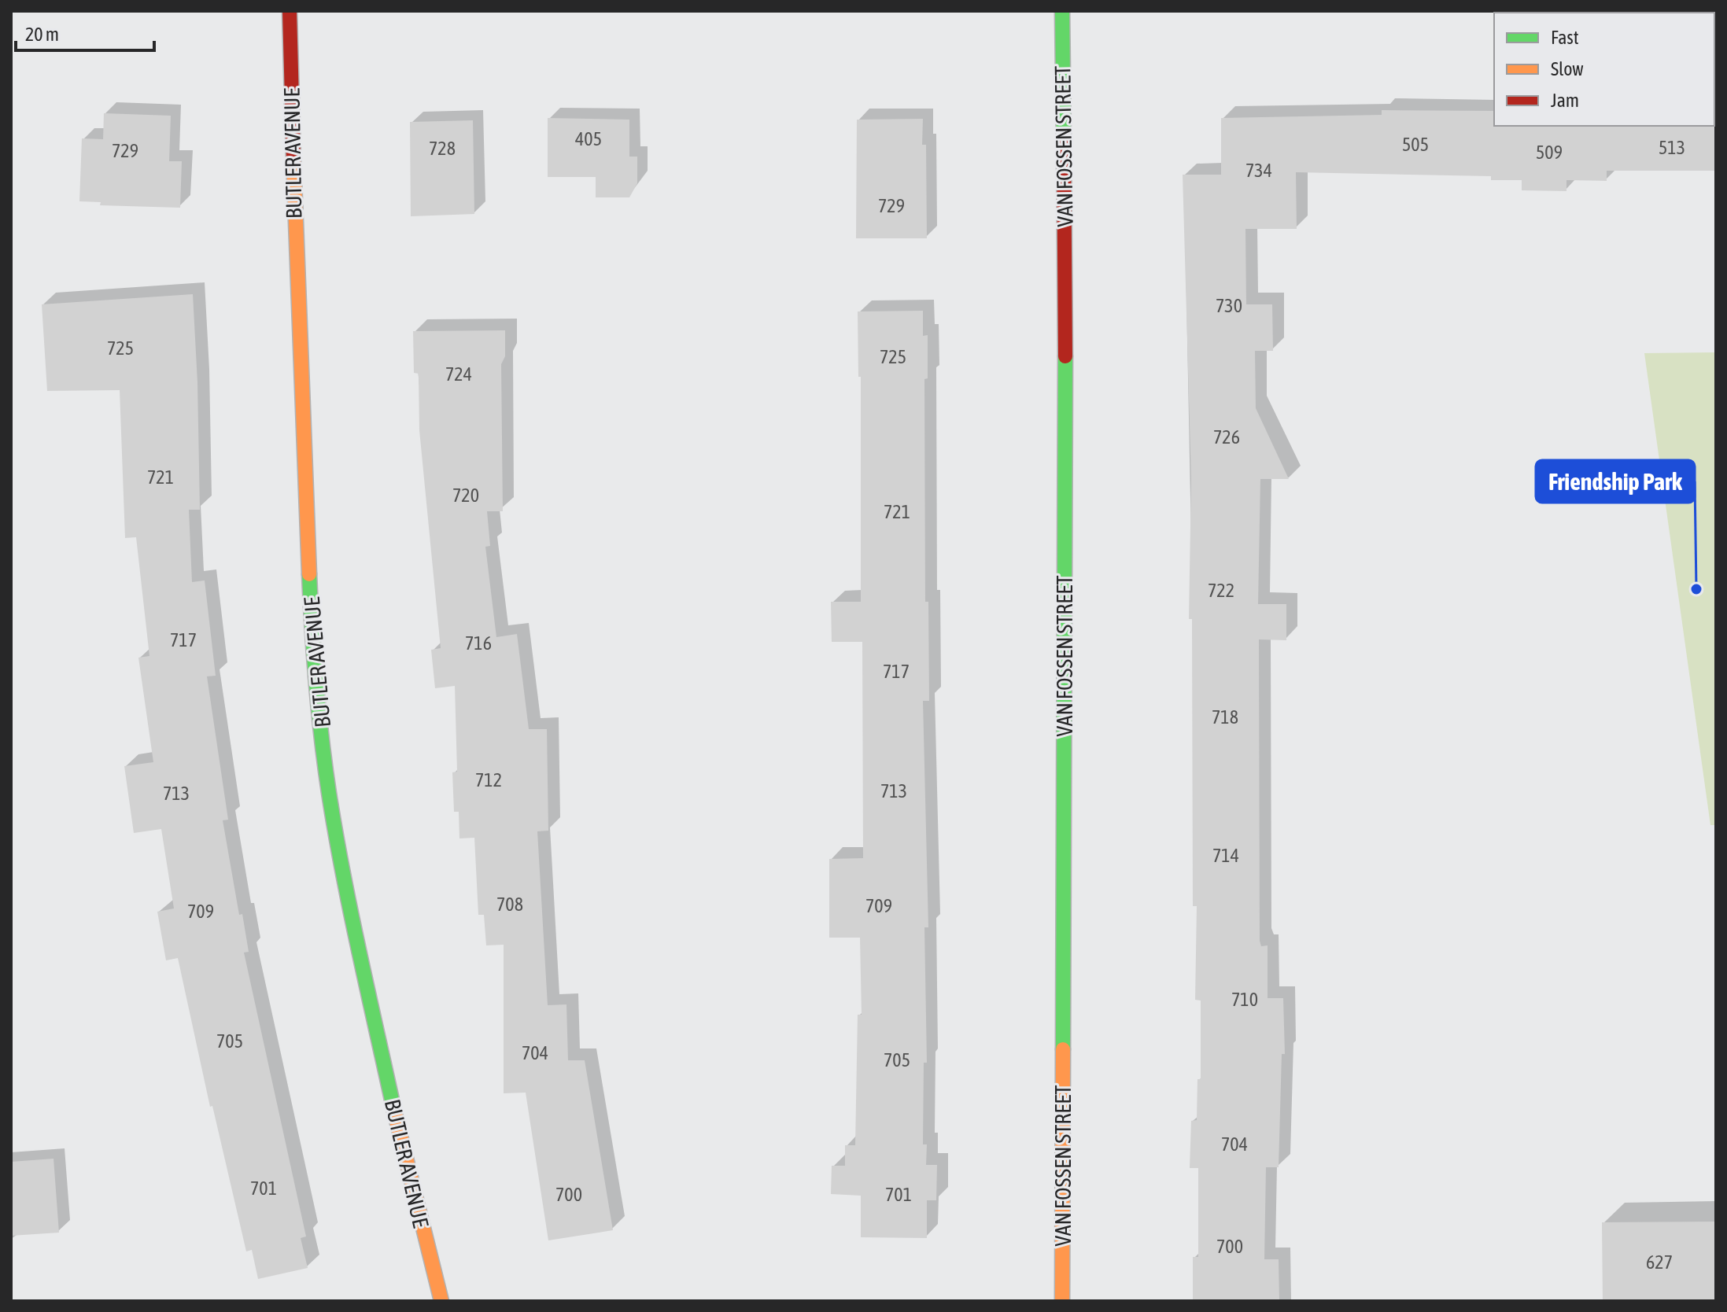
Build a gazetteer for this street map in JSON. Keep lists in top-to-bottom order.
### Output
{
  "streets": {
    "street": ["VAN FOSSEN STREET", "BUTLER AVENUE"]
  },
  "places": ["Friendship Park"],
  "house_numbers": [
    "405",
    "505",
    "513",
    "728",
    "729",
    "509",
    "734",
    "729",
    "730",
    "725",
    "725",
    "724",
    "726",
    "721",
    "720",
    "721",
    "722",
    "717",
    "716",
    "717",
    "718",
    "712",
    "713",
    "713",
    "714",
    "708",
    "709",
    "709",
    "710",
    "705",
    "704",
    "705",
    "704",
    "701",
    "700",
    "701",
    "700",
    "627"
  ],
  "legend": ["Fast", "Slow", "Jam"],
  "scale_bar": "20 m"
}
